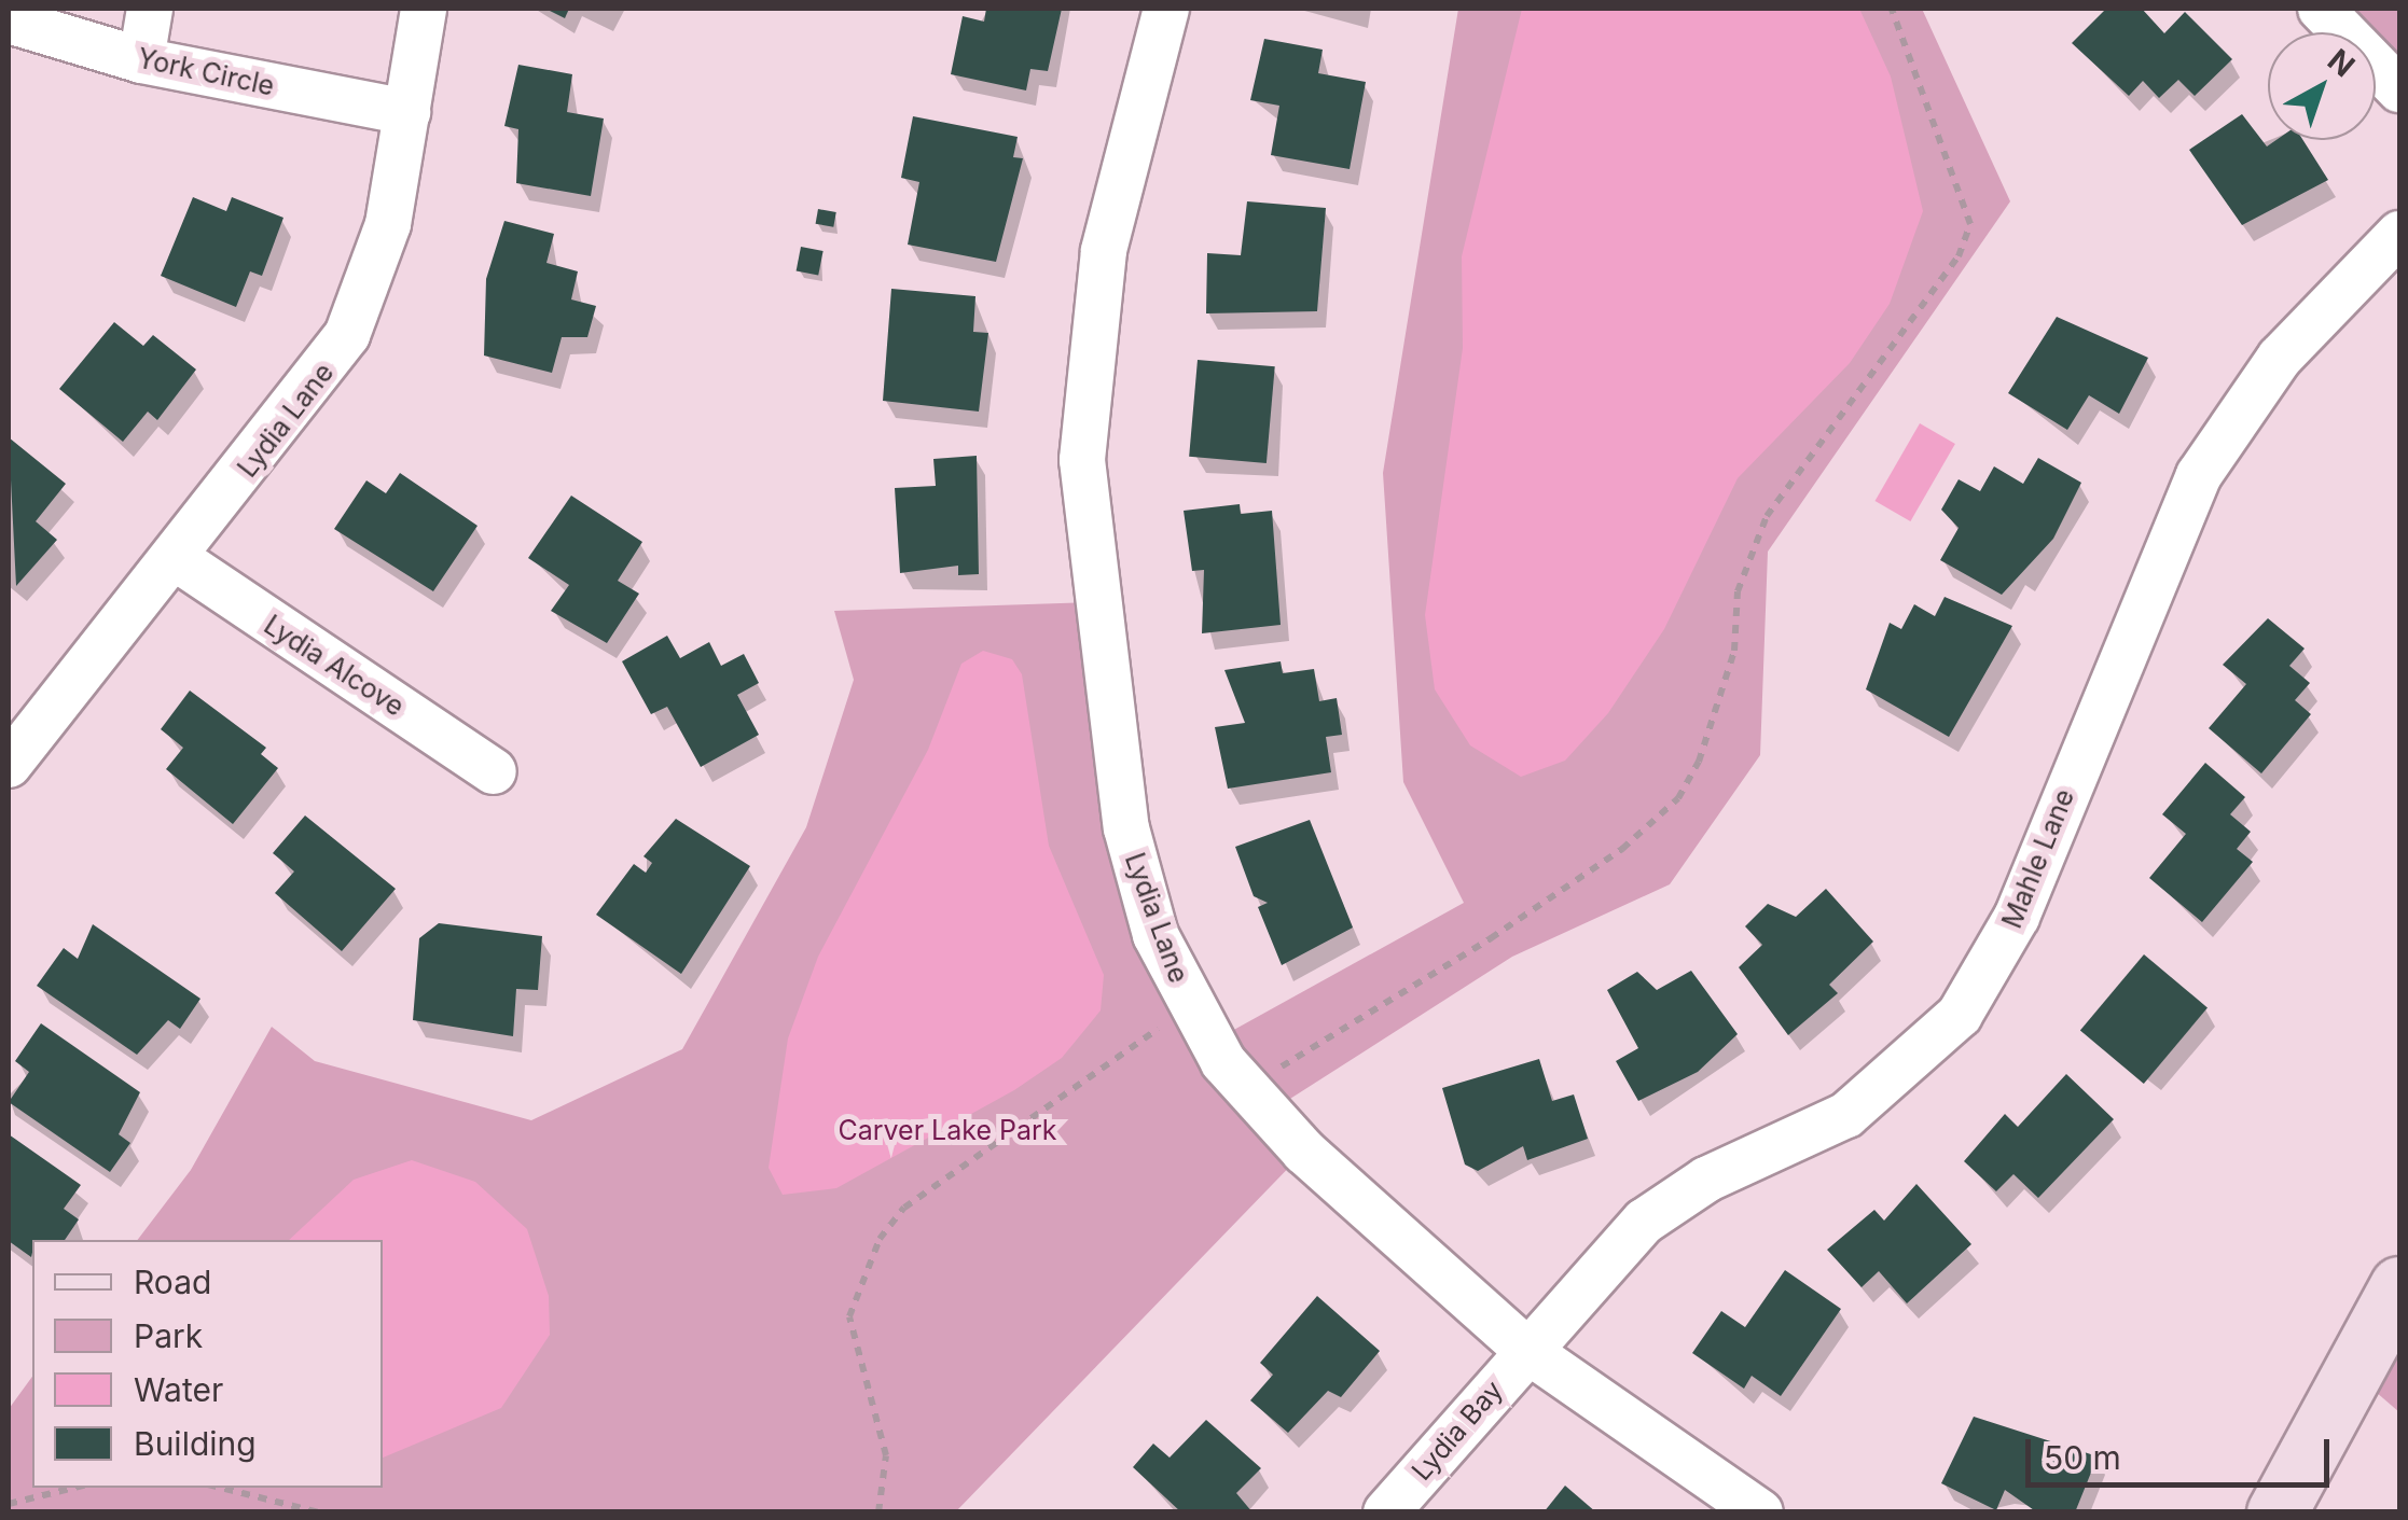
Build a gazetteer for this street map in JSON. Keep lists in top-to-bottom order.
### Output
{
  "streets": {
    "street": [
      "York Circle",
      "Lydia Lane",
      "Lydia Alcove",
      "Mahle Lane",
      "Lydia Bay"
    ]
  },
  "crossings": [
    ["York Circle", "Lydia Lane"],
    ["Lydia Lane", "Lydia Alcove"],
    ["Lydia Lane", "Mahle Lane"],
    ["Lydia Lane", "Lydia Bay"],
    ["Mahle Lane", "Lydia Bay"]
  ],
  "parks": ["Carver Lake Park"],
  "legend": [
    "Road",
    "Park",
    "Water",
    "Building"
  ],
  "scale_bar": "50 m",
  "north": "top right"
}
